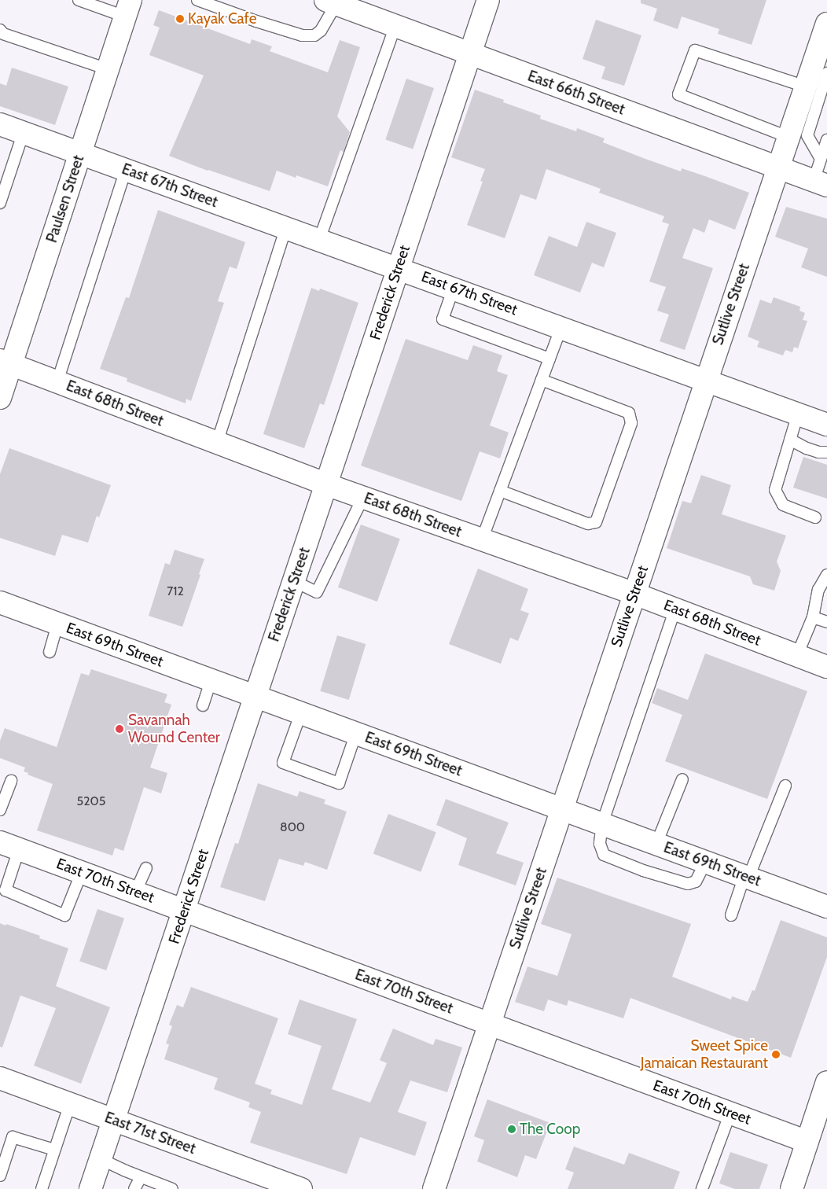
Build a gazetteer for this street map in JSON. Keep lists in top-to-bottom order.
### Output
{
  "streets": {
    "street": [
      "East 66th Street",
      "East 67th Street",
      "Paulsen Street",
      "Frederick Street",
      "Sutlive Street",
      "East 68th Street",
      "East 69th Street",
      "East 70th Street",
      "East 71st Street"
    ]
  },
  "crossings": [
    ["East 66th Street", "Frederick Street"],
    ["East 66th Street", "Sutlive Street"],
    ["East 67th Street", "Paulsen Street"],
    ["East 67th Street", "Frederick Street"],
    ["East 67th Street", "Sutlive Street"],
    ["Paulsen Street", "East 68th Street"],
    ["Frederick Street", "East 68th Street"],
    ["Frederick Street", "East 69th Street"],
    ["Frederick Street", "East 70th Street"],
    ["Frederick Street", "East 71st Street"],
    ["Sutlive Street", "East 68th Street"],
    ["Sutlive Street", "East 69th Street"],
    ["Sutlive Street", "East 70th Street"]
  ],
  "places": [
    "Kayak Cafe",
    "Savannah Wound Center",
    "Sweet Spice Jamaican Restaurant",
    "The Coop"
  ],
  "house_numbers": ["712", "5205", "800"]
}
